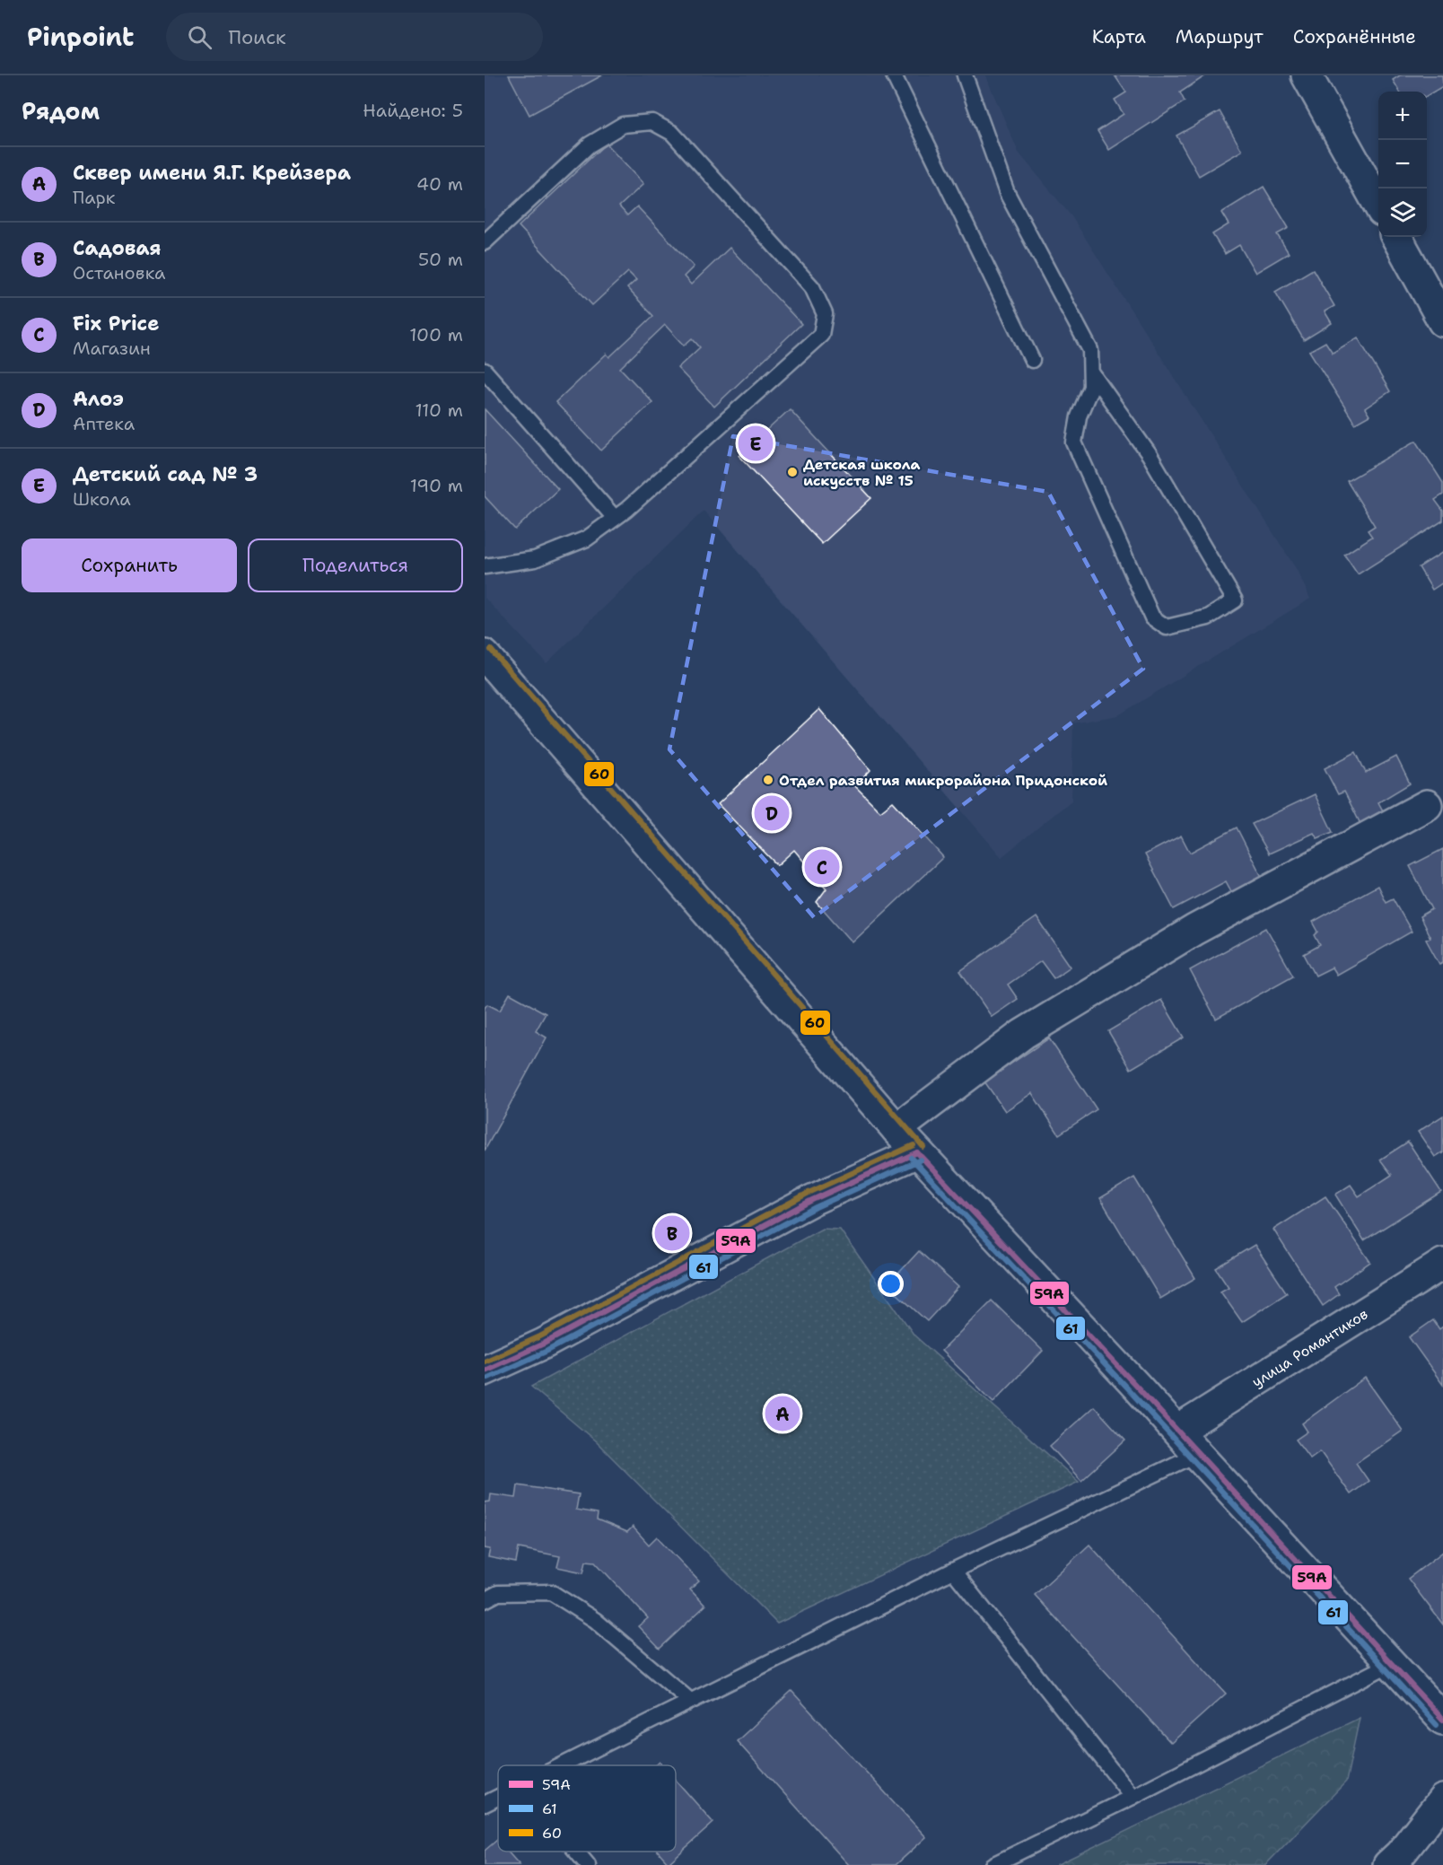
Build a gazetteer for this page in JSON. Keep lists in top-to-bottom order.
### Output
{
  "streets": {
    "street": ["улица Романтиков"]
  },
  "places": ["Детская школа искусств № 15", "Отдел развития микрорайона Придонской"],
  "lines": ["transit line 60", "transit line 59А", "transit line 61"],
  "legend": ["59А", "61", "60"],
  "page": {
    "header": "Pinpoint",
    "search": "Поиск",
    "nav": ["Карта", "Маршрут", "Сохранённые"],
    "heading": ["Рядом", "Найдено: 5"],
    "map_buttons": ["+", "−"],
    "list": [
      {
        "mark": "A",
        "name": "Сквер имени Я.Г. Крейзера",
        "note": "Парк",
        "value": "40 m"
      },
      {
        "mark": "B",
        "name": "Садовая",
        "note": "Остановка",
        "value": "50 m"
      },
      {
        "mark": "C",
        "name": "Fix Price",
        "note": "Магазин",
        "value": "100 m"
      },
      {
        "mark": "D",
        "name": "Алоэ",
        "note": "Аптека",
        "value": "110 m"
      },
      {
        "mark": "E",
        "name": "Детский сад № 3",
        "note": "Школа",
        "value": "190 m"
      }
    ],
    "pins": [
      "E",
      "D",
      "C",
      "B",
      "A"
    ],
    "buttons": ["Сохранить", "Поделиться"]
  }
}
